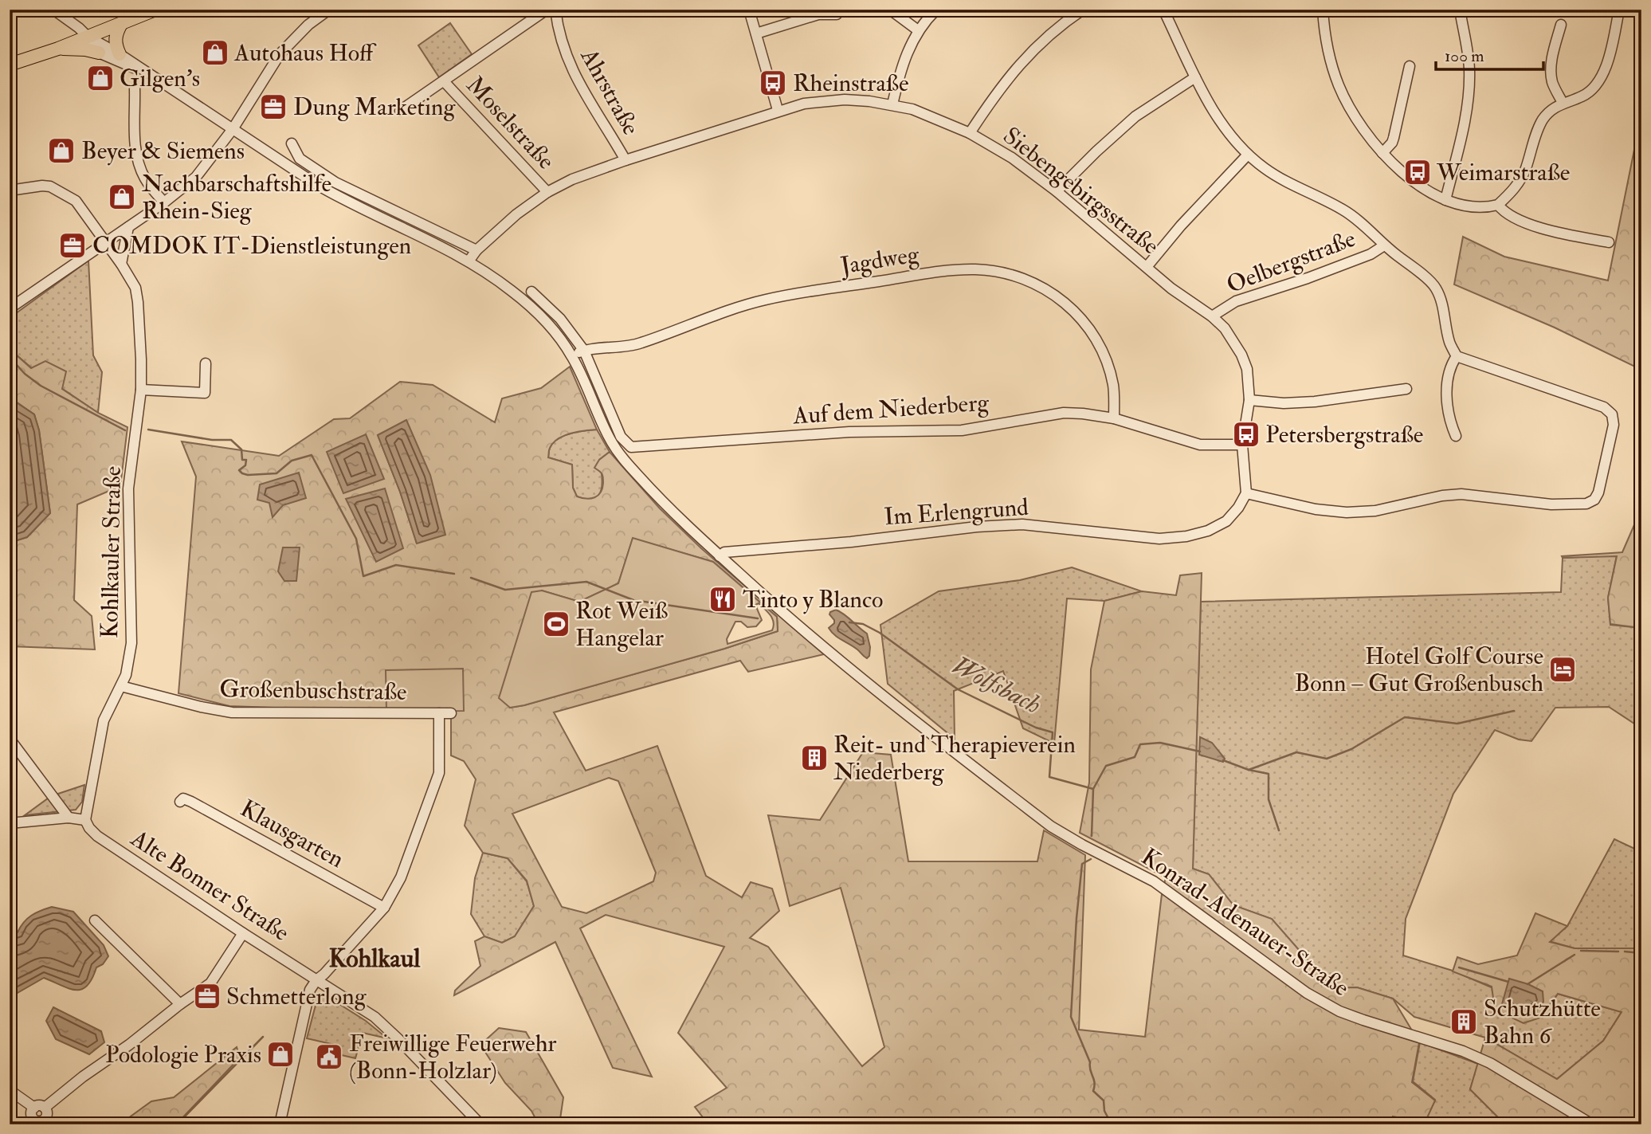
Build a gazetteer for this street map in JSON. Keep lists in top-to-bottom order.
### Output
{
  "streets": {
    "street": [
      "Ahrstraße",
      "Moselstraße",
      "Siebengebirgsstraße",
      "Jagdweg",
      "Oelbergstraße",
      "Auf dem Niederberg",
      "Im Erlengrund",
      "Kohlkauler Straße",
      "Großenbuschstraße",
      "Klausgarten",
      "Alte Bonner Straße",
      "Konrad-Adenauer-Straße"
    ]
  },
  "crossings": [
    ["Ahrstraße", "Siebengebirgsstraße"],
    ["Moselstraße", "Siebengebirgsstraße"],
    ["Siebengebirgsstraße", "Oelbergstraße"],
    ["Siebengebirgsstraße", "Auf dem Niederberg"],
    ["Siebengebirgsstraße", "Im Erlengrund"],
    ["Siebengebirgsstraße", "Konrad-Adenauer-Straße"],
    ["Jagdweg", "Auf dem Niederberg"],
    ["Jagdweg", "Konrad-Adenauer-Straße"],
    ["Im Erlengrund", "Konrad-Adenauer-Straße"],
    ["Kohlkauler Straße", "Großenbuschstraße"],
    ["Kohlkauler Straße", "Alte Bonner Straße"],
    ["Großenbuschstraße", "Klausgarten"],
    ["Großenbuschstraße", "Alte Bonner Straße"]
  ],
  "districts": ["Kohlkaul"],
  "water": ["Wolfsbach"],
  "places": {
    "shop": [
      "Autohaus Hoff",
      "Gilgen's",
      "Beyer & Siemens",
      "Nachbarschaftshilfe Rhein-Sieg",
      "Podologie Praxis"
    ],
    "bus stop": ["Rheinstraße", "Weimarstraße", "Petersbergstraße"],
    "office": ["Dung Marketing", "COMDOK IT-Dienstleistungen", "Schmetterlong"],
    "restaurant": ["Tinto y Blanco"],
    "sports": ["Rot Weiß Hangelar"],
    "hotel": ["Hotel Golf Course Bonn – Gut Großenbusch"],
    "building": ["Reit- und Therapieverein Niederberg", "Schutzhütte Bahn 6"],
    "public building": ["Freiwillige Feuerwehr (Bonn-Holzlar)"]
  },
  "scale_bar": "100 m"
}
